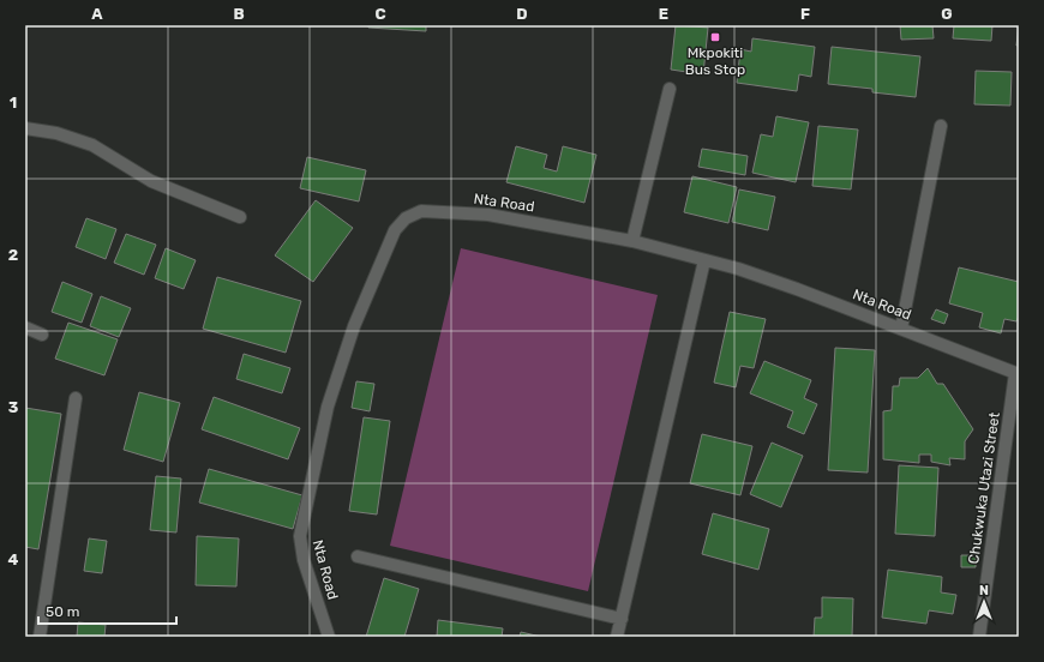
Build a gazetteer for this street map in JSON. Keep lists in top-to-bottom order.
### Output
{
  "streets": {
    "street": ["Nta Road", "Chukwuka Utazi Street"]
  },
  "crossings": [
    ["Nta Road", "Chukwuka Utazi Street"]
  ],
  "places": {
    "transit": ["Mkpokiti Bus Stop"]
  },
  "scale_bar": "50 m",
  "north": "top",
  "grid": {
    "columns": [
      "A",
      "B",
      "C",
      "D",
      "E",
      "F",
      "G"
    ],
    "rows": [
      "1",
      "2",
      "3",
      "4"
    ]
  }
}
